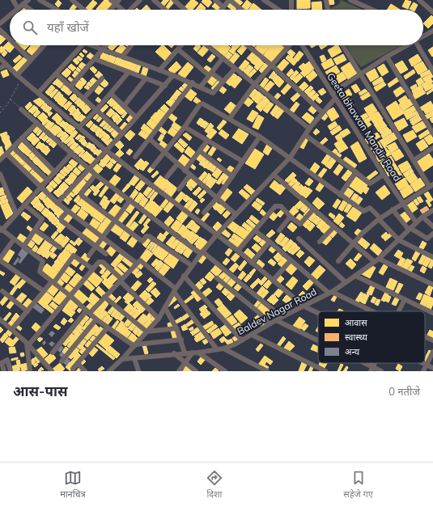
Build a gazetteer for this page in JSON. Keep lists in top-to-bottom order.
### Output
{
  "streets": {
    "street": ["Geeta bhawan Mandir Road", "Baldev Nagar Road"]
  },
  "crossings": [
    ["Geeta bhawan Mandir Road", "Baldev Nagar Road"]
  ],
  "legend": ["आवास", "स्वास्थ्य", "अन्य"],
  "page": {
    "search": "यहाँ खोजें",
    "heading": ["आस-पास", "0 नतीजे"],
    "nav": ["मानचित्र", "दिशा", "सहेजे गए"]
  }
}
